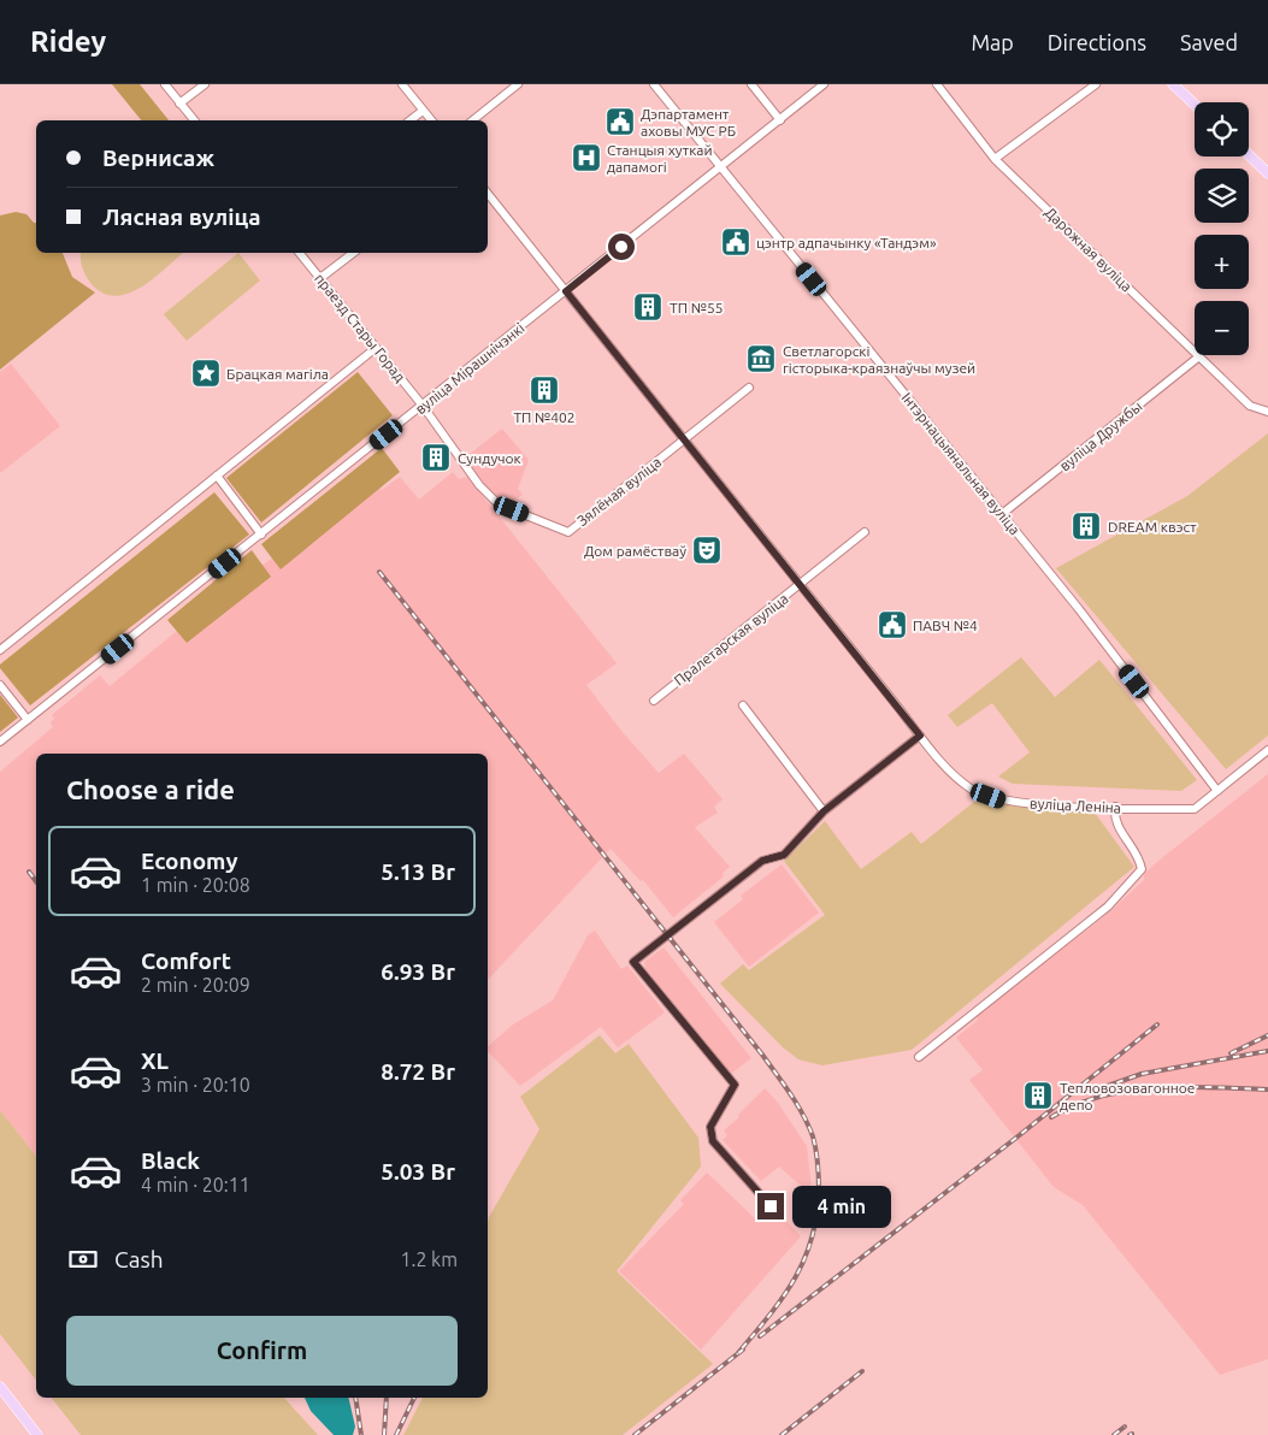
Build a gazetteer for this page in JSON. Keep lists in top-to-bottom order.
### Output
{
  "streets": {
    "street": [
      "Дарожная вуліца",
      "праезд Стары Горад",
      "вуліца Мірашнічэнкі",
      "вуліца Дружбы",
      "Інтэрнацыянальная вуліца",
      "Зялёная вуліца",
      "Пралетарская вуліца",
      "вуліца Леніна"
    ]
  },
  "crossings": [
    ["Дарожная вуліца", "вуліца Дружбы"],
    ["праезд Стары Горад", "вуліца Мірашнічэнкі"],
    ["праезд Стары Горад", "Зялёная вуліца"],
    ["вуліца Мірашнічэнкі", "Інтэрнацыянальная вуліца"],
    ["вуліца Мірашнічэнкі", "вуліца Леніна"],
    ["вуліца Дружбы", "Інтэрнацыянальная вуліца"],
    ["Інтэрнацыянальная вуліца", "вуліца Леніна"],
    ["Зялёная вуліца", "вуліца Леніна"],
    ["Пралетарская вуліца", "вуліца Леніна"]
  ],
  "places": {
    "public building": ["Дэпартамент аховы МУС РБ", "цэнтр адпачынку «Тандэм»", "ПАВЧ №4"],
    "hospital": ["Станцыя хуткай дапамогі"],
    "building": [
      "ТП №55",
      "ТП №402",
      "Сундучок",
      "DREAM квэст",
      "Тепловозовагонное депо"
    ],
    "museum": ["Светлагорскі гісторыка-краязнаўчы музей"],
    "place": ["Брацкая магіла"],
    "theatre": ["Дом рамёстваў"]
  },
  "page": {
    "header": "Ridey",
    "nav": ["Map", "Directions", "Saved"],
    "map_buttons": ["+", "−"],
    "banner": ["Вернисаж", "Лясная вуліца"],
    "heading": "Choose a ride",
    "list": [
      {
        "name": "Economy",
        "note": "1 min · 20:08",
        "value": "5.13 Br"
      },
      {
        "name": "Comfort",
        "note": "2 min · 20:09",
        "value": "6.93 Br"
      },
      {
        "name": "XL",
        "note": "3 min · 20:10",
        "value": "8.72 Br"
      },
      {
        "name": "Black",
        "note": "4 min · 20:11",
        "value": "5.03 Br"
      }
    ],
    "bubble": "4 min",
    "pay": ["Cash", "1.2 km"],
    "buttons": "Confirm"
  }
}
